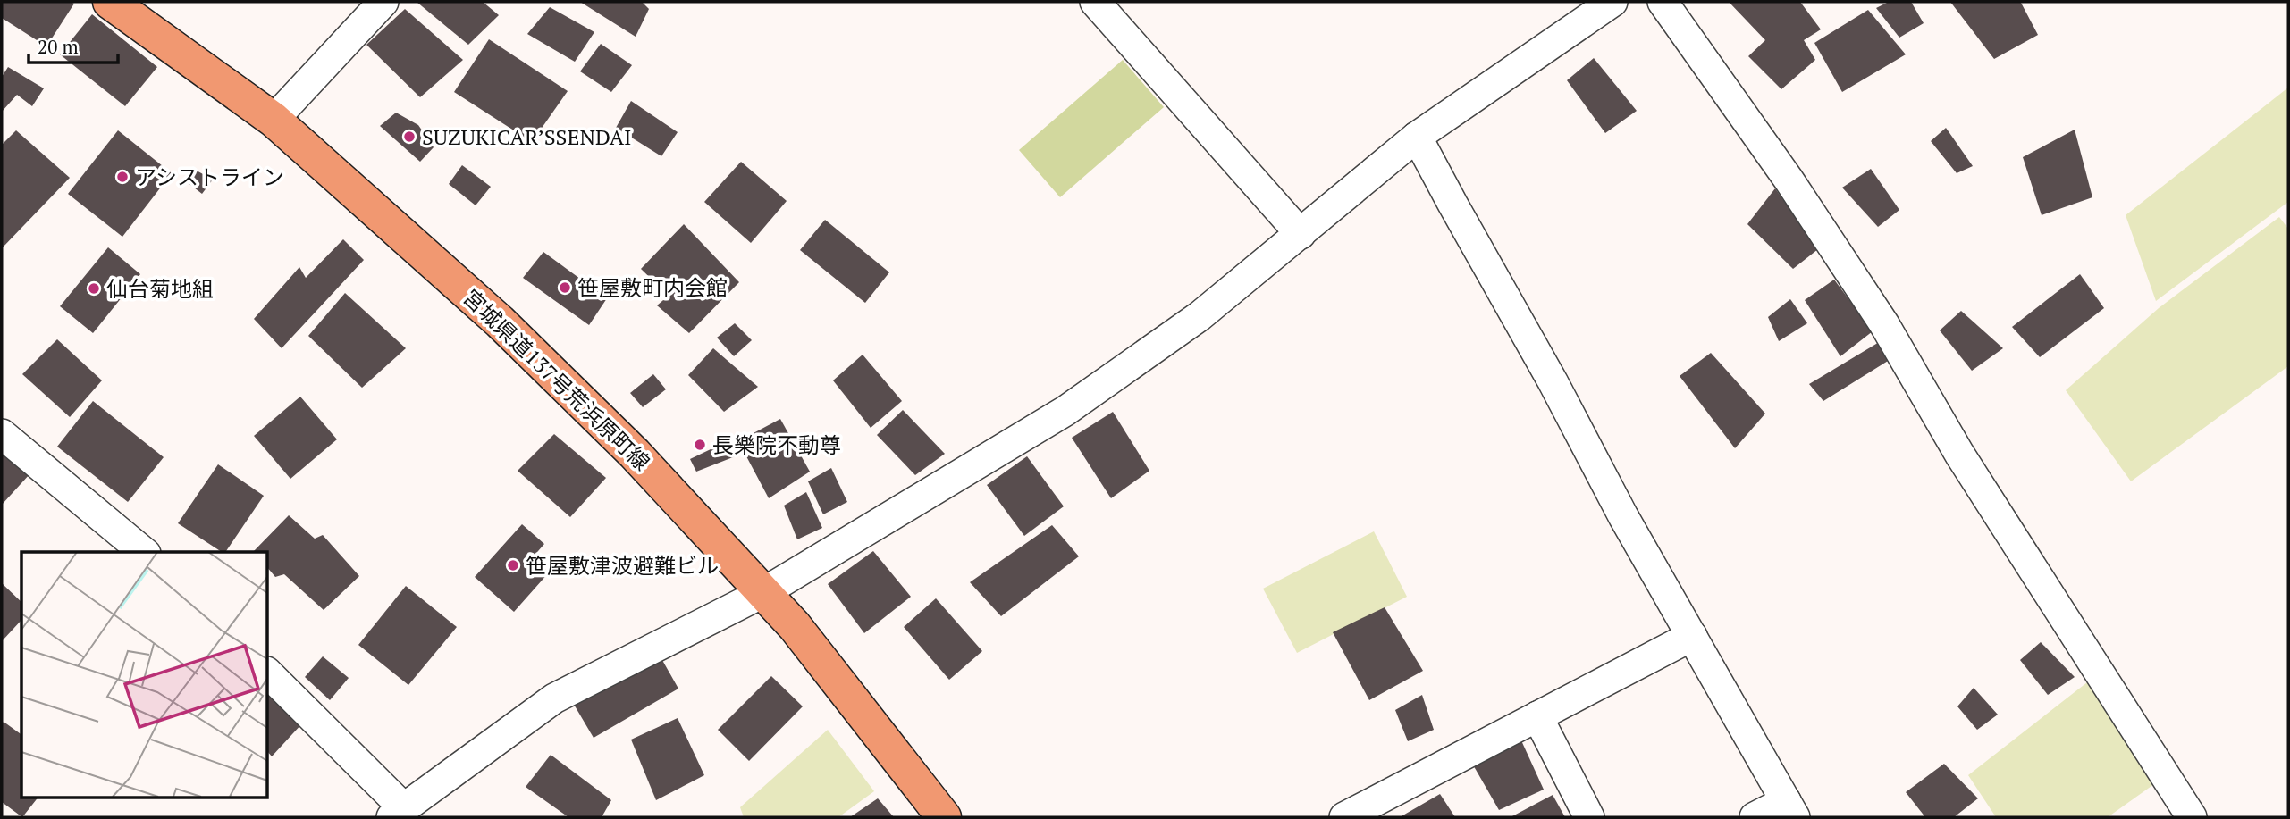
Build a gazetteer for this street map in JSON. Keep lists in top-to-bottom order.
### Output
{
  "streets": {
    "main road": ["宮城県道137号荒浜原町線"]
  },
  "places": [
    "SUZUKICAR’SSENDAI",
    "アシストライン",
    "笹屋敷町内会館",
    "仙台菊地組",
    "長樂院不動尊",
    "笹屋敷津波避難ビル"
  ],
  "scale_bar": "20 m"
}
